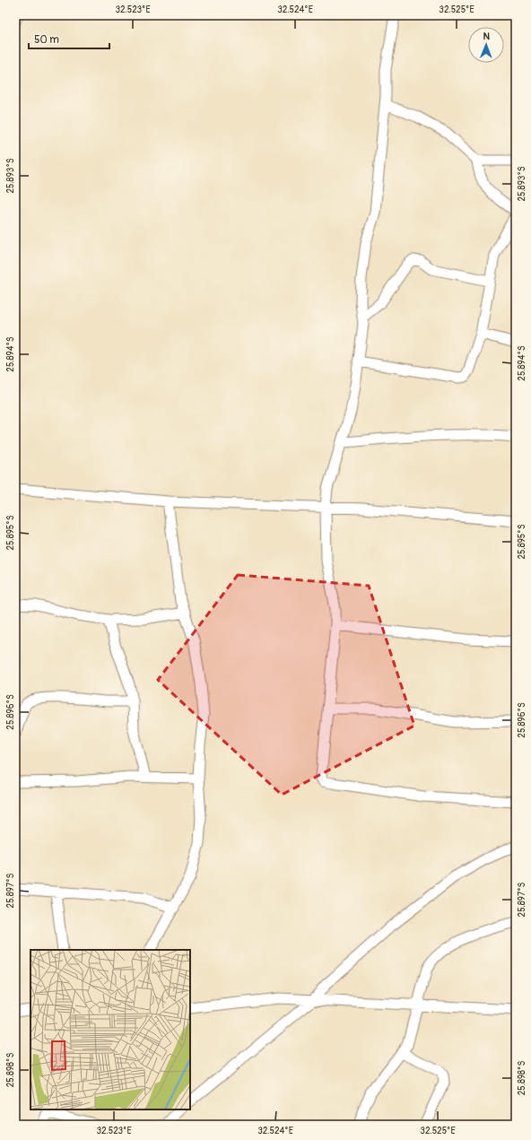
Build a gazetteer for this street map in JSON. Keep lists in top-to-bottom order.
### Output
{
  "scale_bar": "50 m",
  "north": "top",
  "coordinates": [
    "32.523°E",
    "32.524°E",
    "32.525°E",
    "25.893°S",
    "25.894°S",
    "25.895°S",
    "25.896°S",
    "25.897°S",
    "25.898°S"
  ]
}
